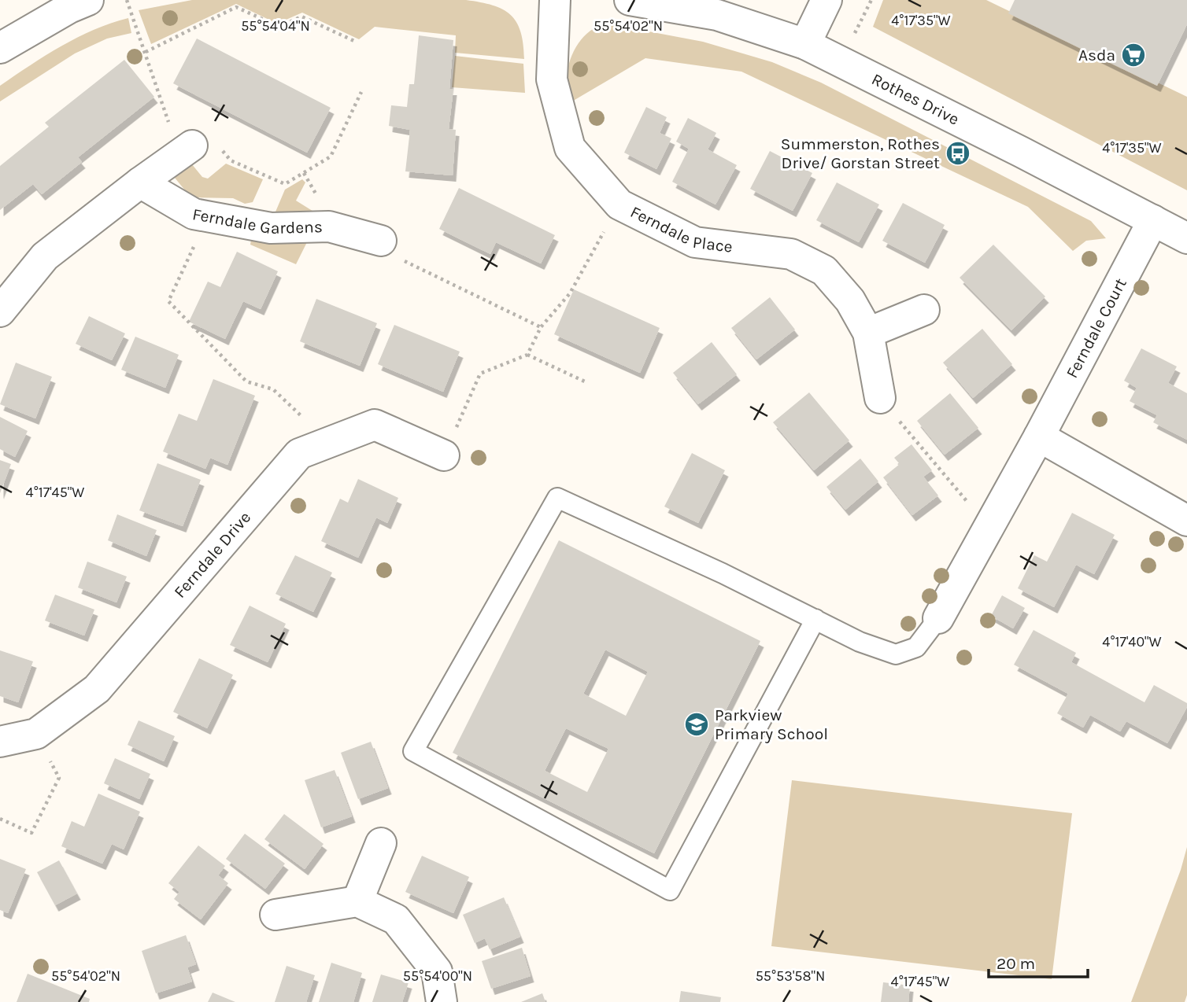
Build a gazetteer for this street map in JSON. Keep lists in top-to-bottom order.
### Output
{
  "streets": {
    "street": [
      "Rothes Drive",
      "Ferndale Gardens",
      "Ferndale Place",
      "Ferndale Court",
      "Ferndale Drive"
    ]
  },
  "crossings": [
    ["Rothes Drive", "Ferndale Court"]
  ],
  "places": {
    "supermarket": ["Asda"],
    "bus stop": ["Summerston, Rothes Drive/ Gorstan Street"],
    "school or university": ["Parkview Primary School"]
  },
  "scale_bar": "20 m",
  "coordinates": [
    "4°17'35\"W",
    "55°54'04\"N",
    "55°54'02\"N",
    "4°17'45\"W",
    "4°17'40\"W",
    "55°54'00\"N",
    "55°53'58\"N"
  ]
}
